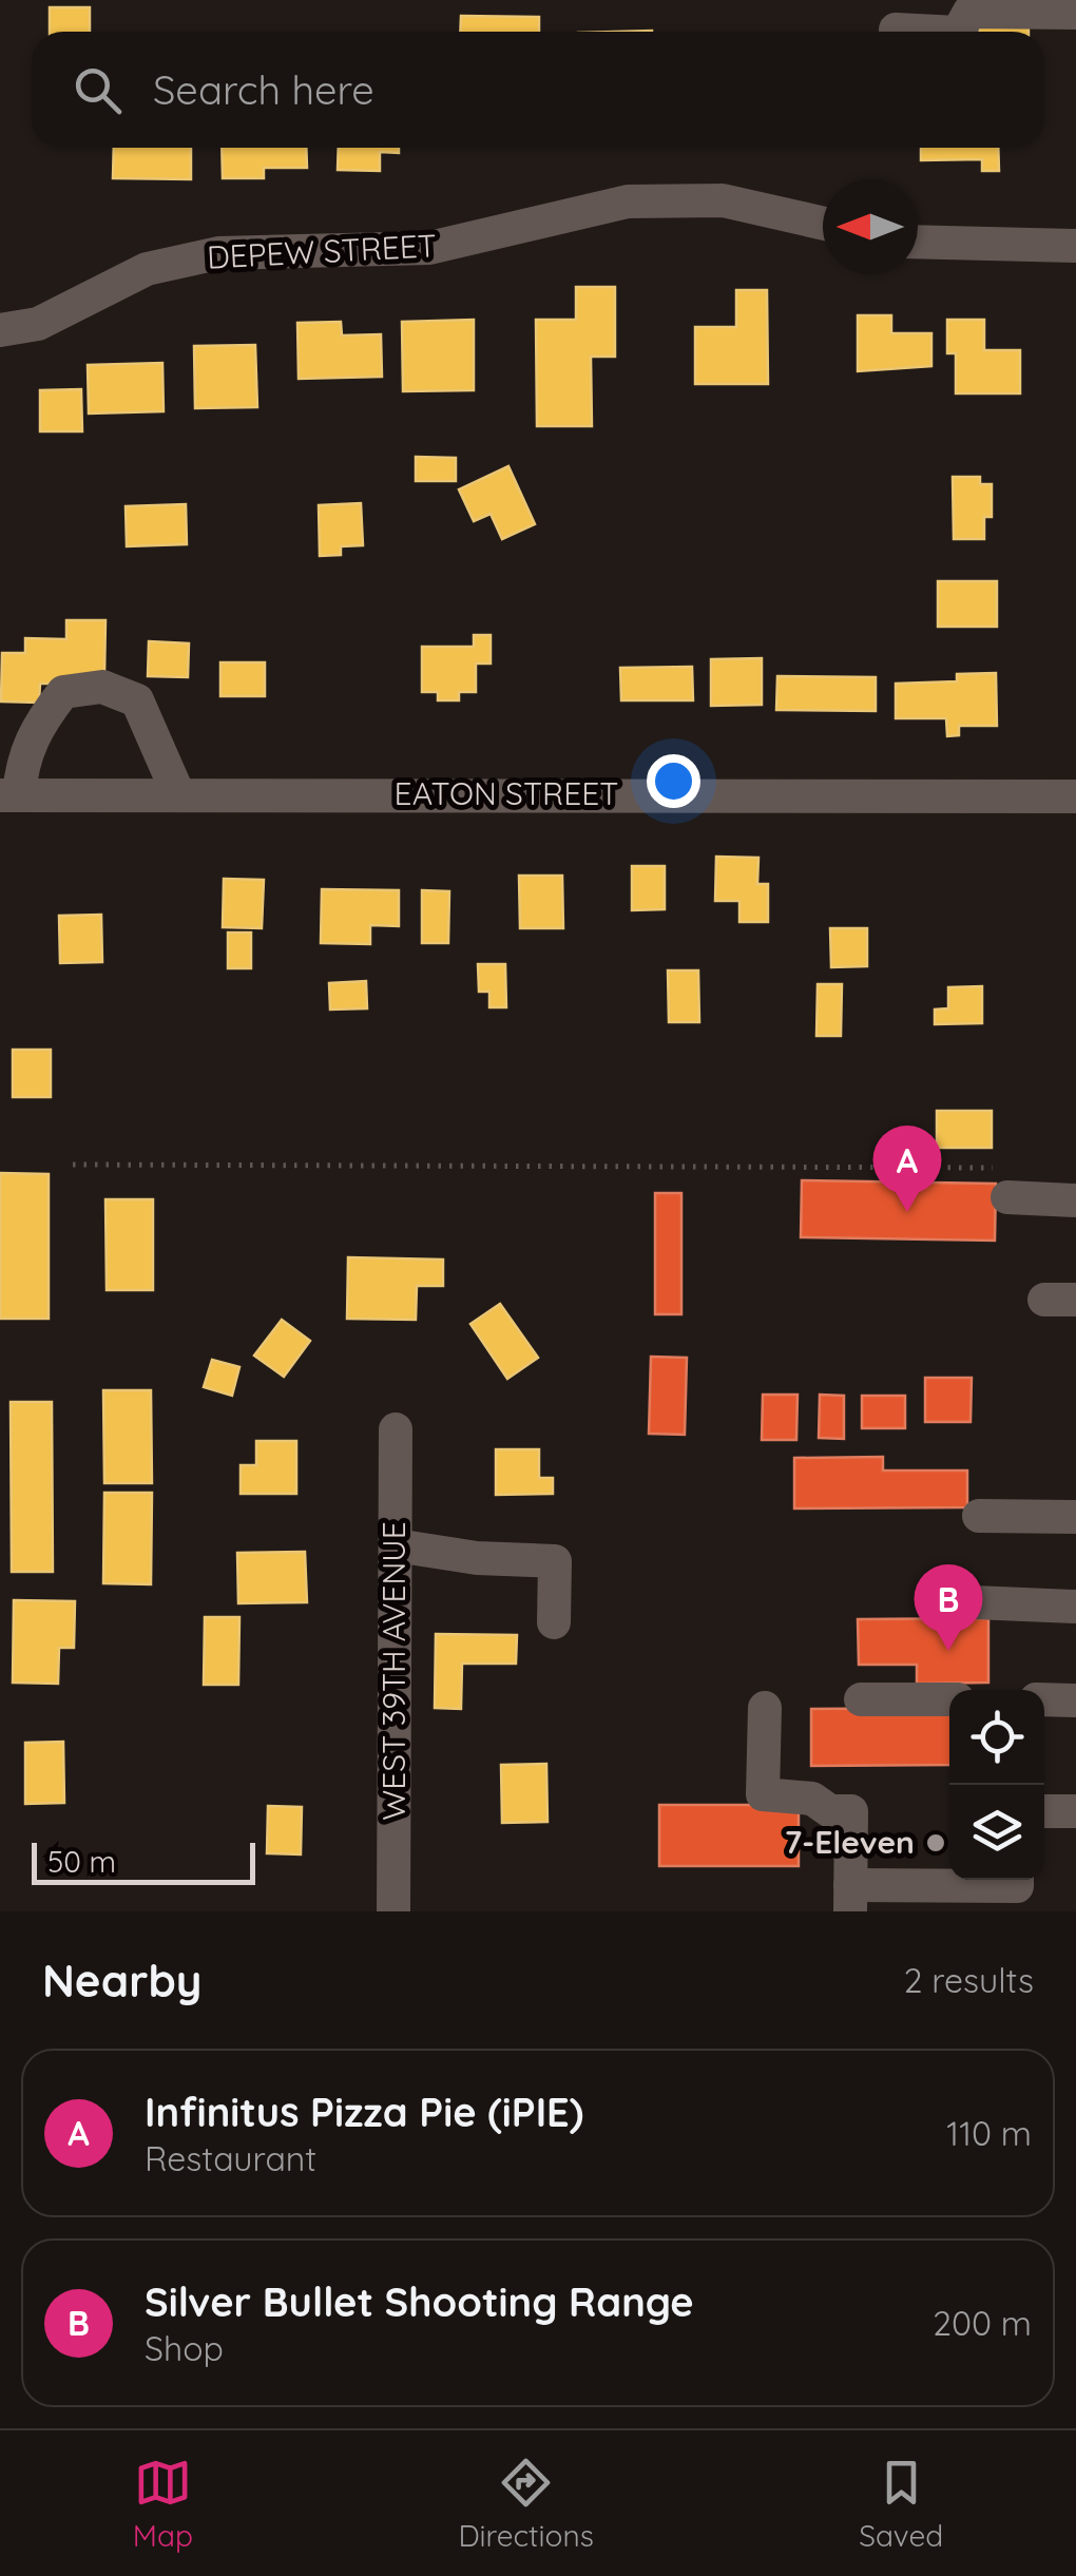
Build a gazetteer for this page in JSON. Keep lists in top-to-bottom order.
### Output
{
  "streets": {
    "street": ["DEPEW STREET", "EATON STREET", "WEST 39TH AVENUE"]
  },
  "places": ["7-Eleven"],
  "scale_bar": "50 m",
  "north": "left",
  "page": {
    "search": "Search here",
    "pins": ["A", "B"],
    "scale": "50 m",
    "heading": ["Nearby", "2 results"],
    "list": [
      {
        "mark": "A",
        "name": "Infinitus Pizza Pie (iPIE)",
        "note": "Restaurant",
        "value": "110 m"
      },
      {
        "mark": "B",
        "name": "Silver Bullet Shooting Range",
        "note": "Shop",
        "value": "200 m"
      }
    ],
    "nav": ["Map", "Directions", "Saved"]
  }
}
